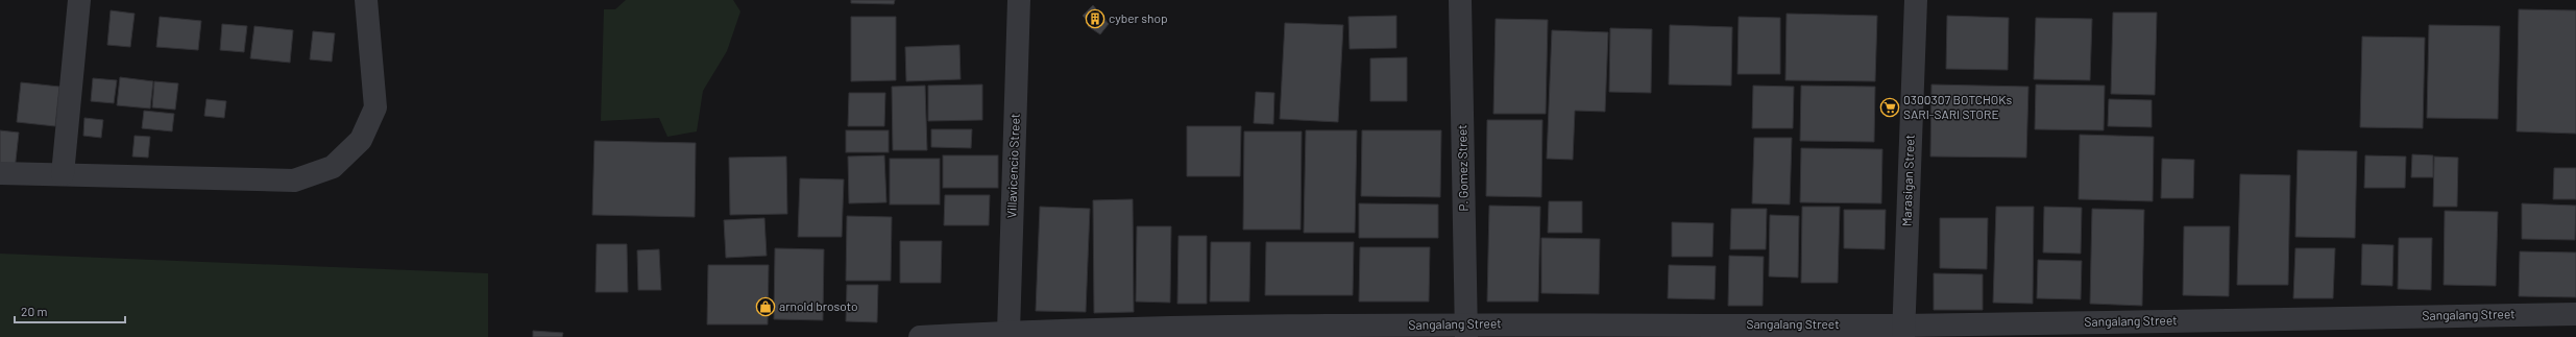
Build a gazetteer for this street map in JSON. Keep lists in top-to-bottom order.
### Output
{
  "streets": {
    "street": [
      "Villavicencio Street",
      "P. Gomez Street",
      "Marasigan Street",
      "Sangalang Street"
    ]
  },
  "crossings": [
    ["Villavicencio Street", "Sangalang Street"],
    ["P. Gomez Street", "Sangalang Street"],
    ["Marasigan Street", "Sangalang Street"]
  ],
  "places": {
    "building": ["cyber shop"],
    "supermarket": ["0300307 BOTCHOKs SARI-SARI STORE"],
    "shop": ["arnold brosoto"]
  },
  "scale_bar": "20 m"
}
